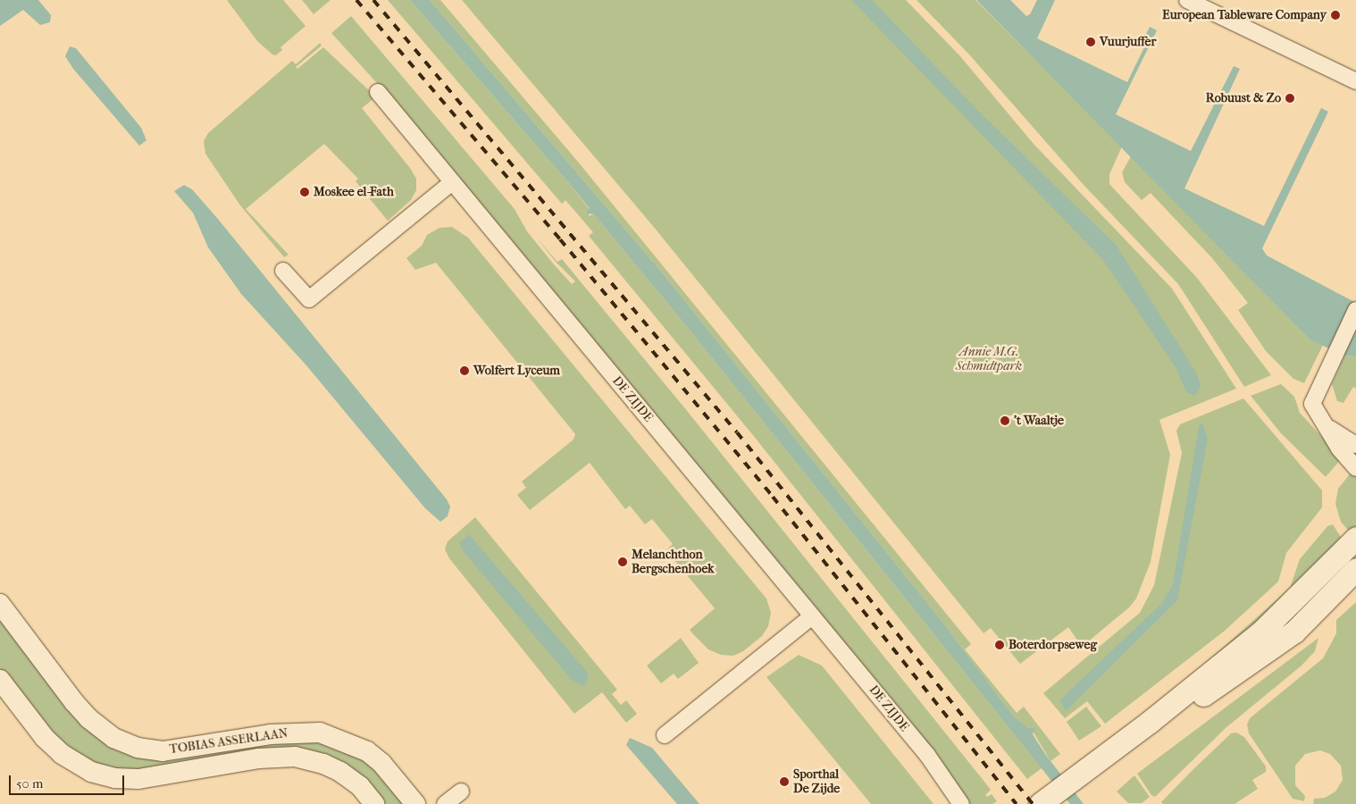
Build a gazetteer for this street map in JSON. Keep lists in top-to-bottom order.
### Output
{
  "streets": {
    "street": ["DE ZIJDE", "TOBIAS ASSERLAAN"]
  },
  "parks": ["Annie M.G. Schmidtpark"],
  "places": [
    "European Tableware Company",
    "Vuurjuffer",
    "Robuust & Zo",
    "Moskee el-Fath",
    "Wolfert Lyceum",
    "'t Waaltje",
    "Melanchthon Bergschenhoek",
    "Boterdorpseweg",
    "Sporthal De Zijde"
  ],
  "scale_bar": "50 m"
}
